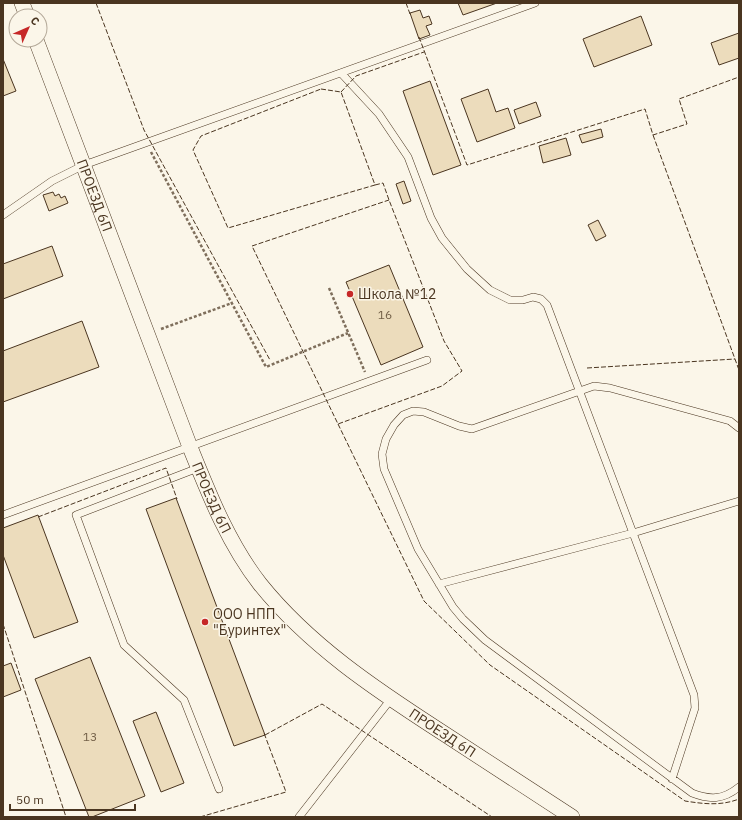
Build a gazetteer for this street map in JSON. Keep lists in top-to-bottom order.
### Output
{
  "streets": {
    "street": ["ПРОЕЗД 6П"]
  },
  "places": ["Школа №12", "ООО НПП \"Буринтех\""],
  "house_numbers": ["16", "13"],
  "scale_bar": "50 m",
  "north": "top right"
}
